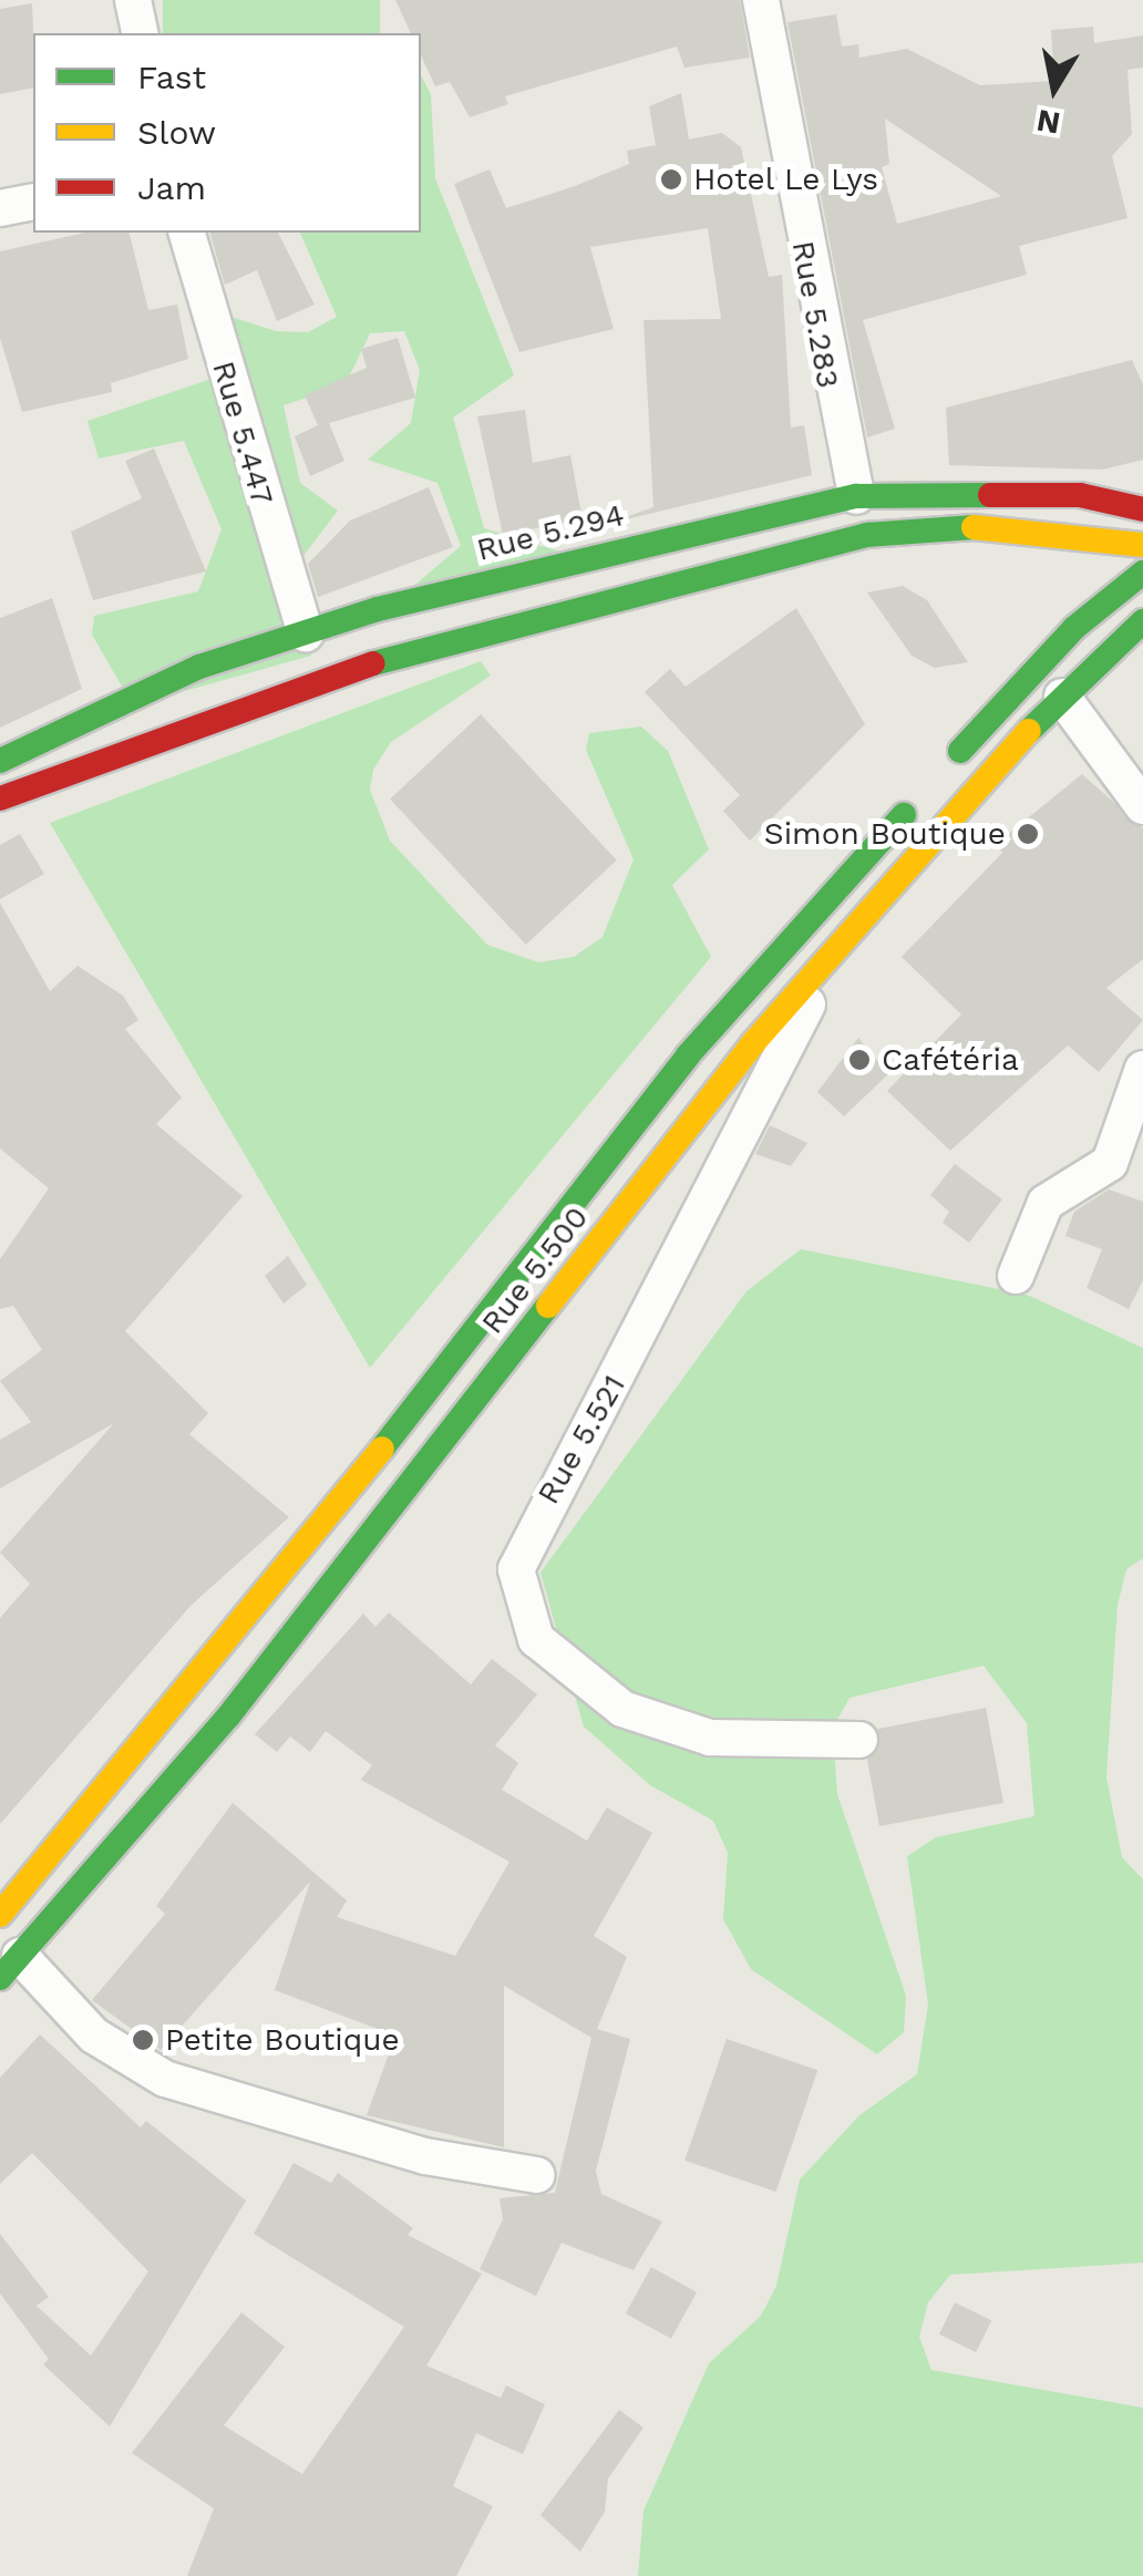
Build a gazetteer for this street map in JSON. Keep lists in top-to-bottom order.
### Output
{
  "streets": {
    "main road": ["Rue 5.294", "Rue 5.500"],
    "street": ["Rue 5.283", "Rue 5.447", "Rue 5.521"]
  },
  "crossings": [
    ["Rue 5.283", "Rue 5.294"],
    ["Rue 5.447", "Rue 5.294"],
    ["Rue 5.500", "Rue 5.521"]
  ],
  "places": [
    "Hotel Le Lys",
    "Simon Boutique",
    "Cafétéria",
    "Petite Boutique"
  ],
  "legend": ["Fast", "Slow", "Jam"],
  "north": "bottom"
}
